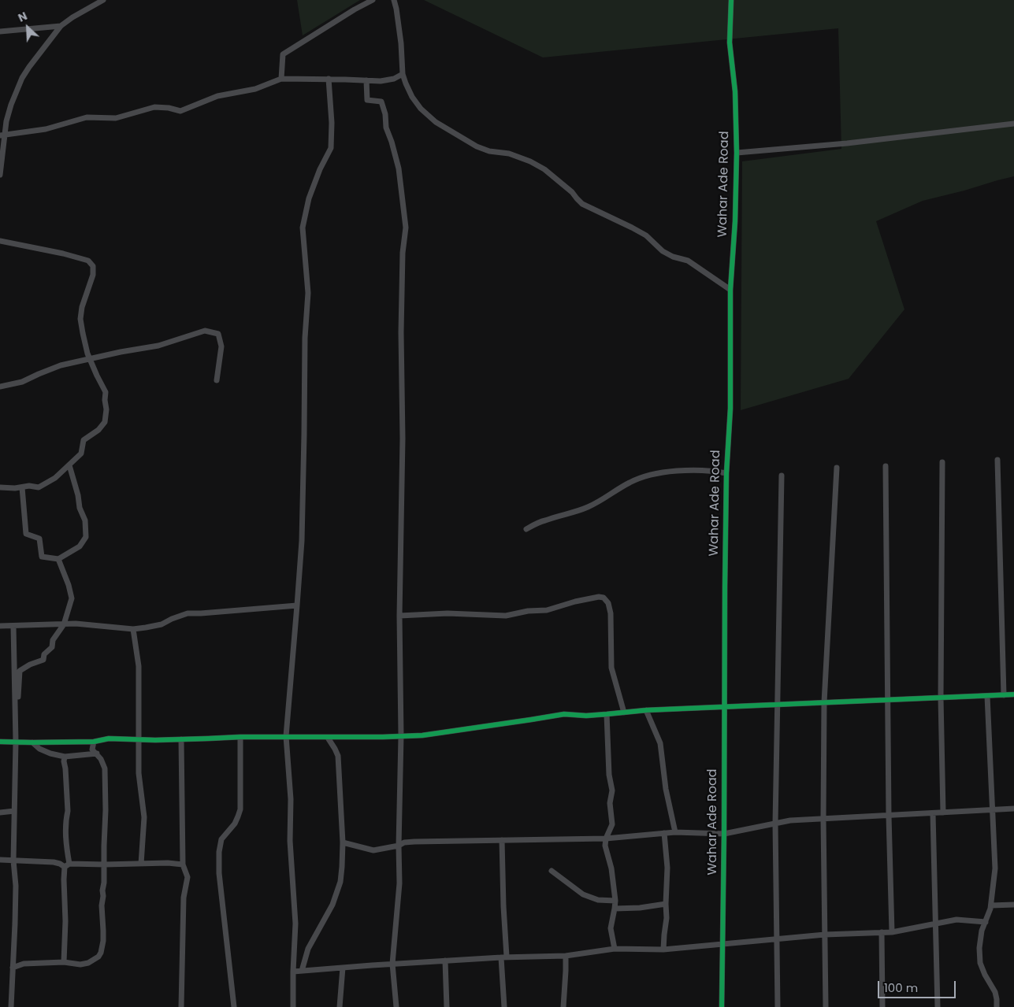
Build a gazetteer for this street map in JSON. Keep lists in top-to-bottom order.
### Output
{
  "streets": {
    "street": ["Wahar Ade Road"]
  },
  "scale_bar": "100 m",
  "north": "top left"
}
